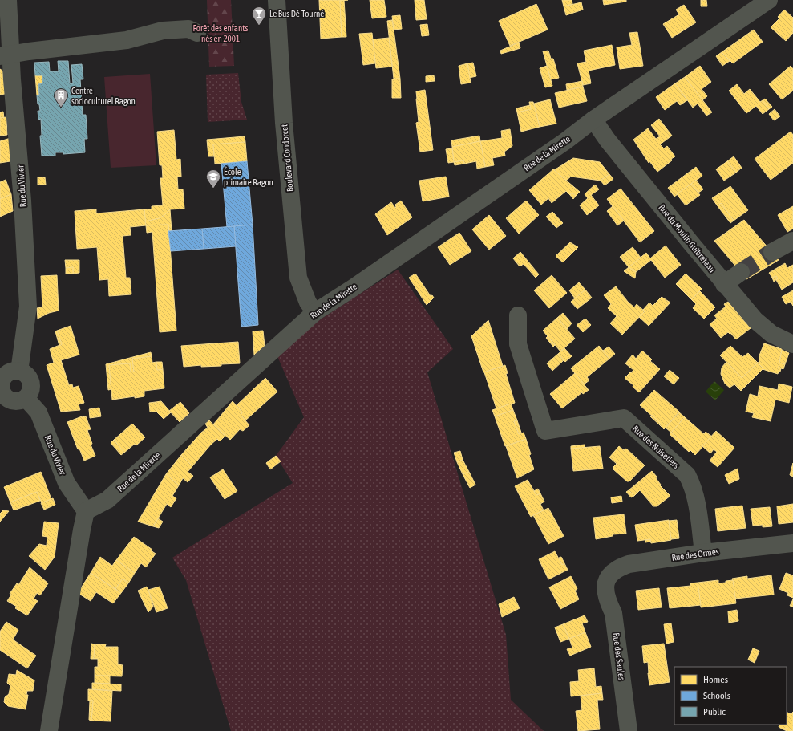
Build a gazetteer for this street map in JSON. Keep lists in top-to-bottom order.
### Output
{
  "streets": {
    "street": [
      "Rue de la Mirette",
      "Boulevard Condorcet",
      "Rue du Vivier",
      "Rue du Moulin Guibreteau",
      "Rue des Noisetiers",
      "Rue des Ormes",
      "Rue des Saules"
    ]
  },
  "crossings": [
    ["Rue de la Mirette", "Boulevard Condorcet"],
    ["Rue de la Mirette", "Rue du Vivier"],
    ["Rue de la Mirette", "Rue du Moulin Guibreteau"],
    ["Rue des Noisetiers", "Rue des Ormes"],
    ["Rue des Ormes", "Rue des Saules"]
  ],
  "parks": ["Forêt des enfants nés en 2001"],
  "places": {
    "bar": ["Le Bus Dé-Tourné"],
    "building": ["Centre socioculturel Ragon"],
    "school or university": ["École primaire Ragon"]
  },
  "legend": ["Homes", "Schools", "Public"]
}
